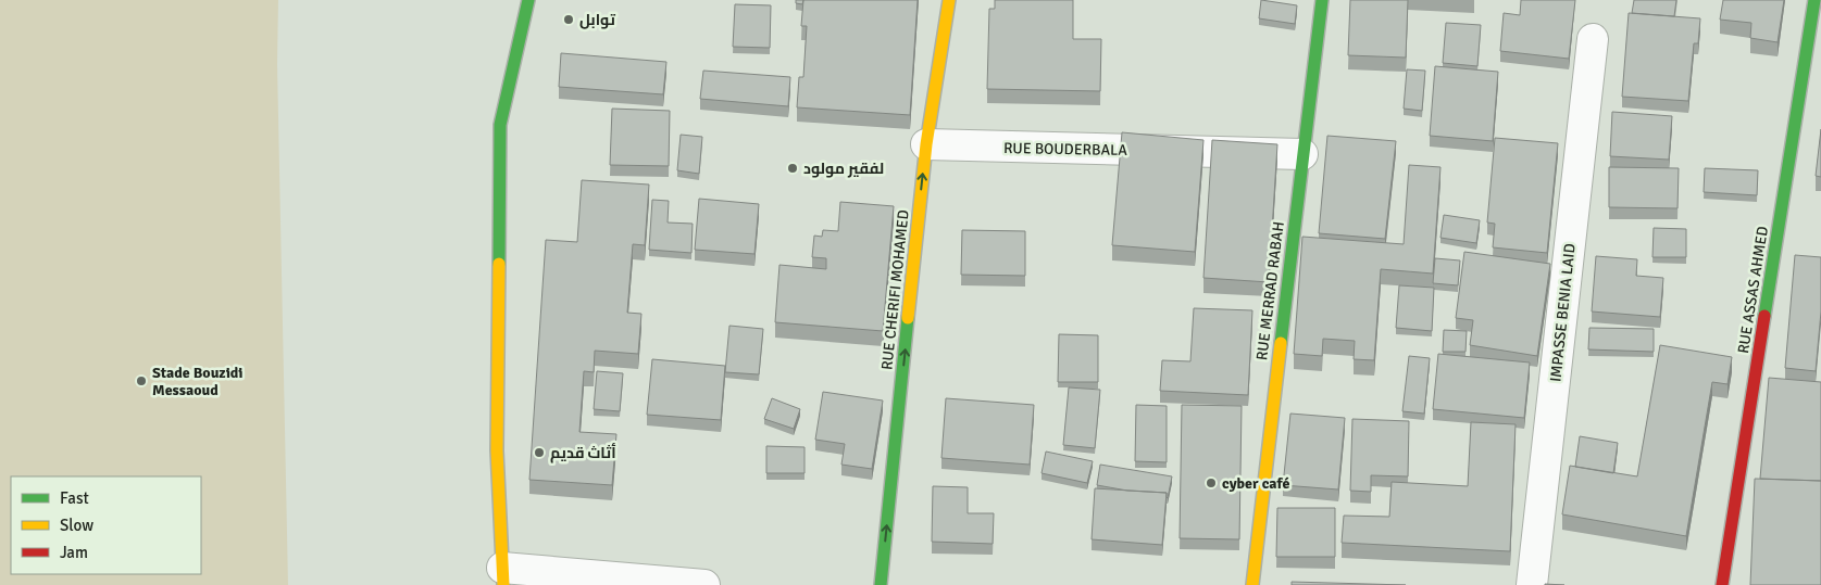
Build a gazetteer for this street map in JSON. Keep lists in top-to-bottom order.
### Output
{
  "streets": {
    "street": [
      "RUE BOUDERBALA",
      "RUE CHERIFI MOHAMED",
      "RUE ASSAS AHMED",
      "RUE MERRAD RABAH",
      "IMPASSE BENIA LAID"
    ]
  },
  "crossings": [
    ["RUE BOUDERBALA", "RUE CHERIFI MOHAMED"],
    ["RUE BOUDERBALA", "RUE MERRAD RABAH"]
  ],
  "one_way": ["RUE CHERIFI MOHAMED"],
  "places": [
    "توابل",
    "لفقير مولود",
    "Stade Bouzidi Messaoud",
    "أثاث قديم",
    "cyber café"
  ],
  "legend": ["Fast", "Slow", "Jam"]
}
